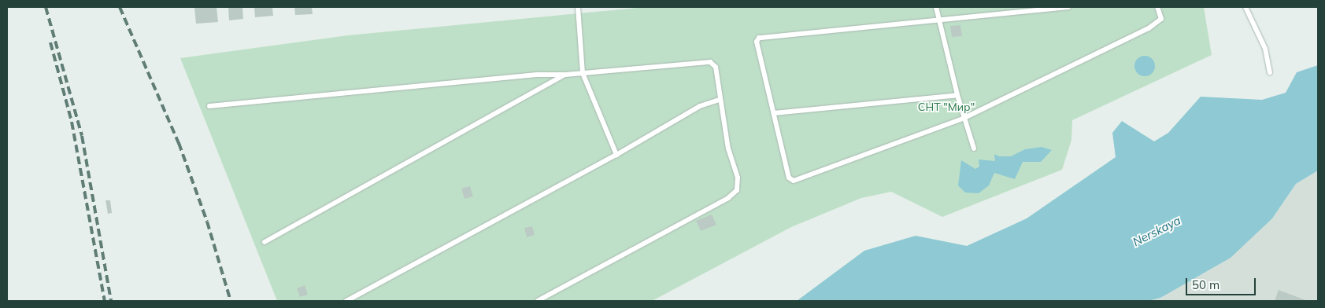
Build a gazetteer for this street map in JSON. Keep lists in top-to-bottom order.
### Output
{
  "water": ["Nerskaya"],
  "parks": ["СНТ \"Мир\""],
  "scale_bar": "50 m"
}
